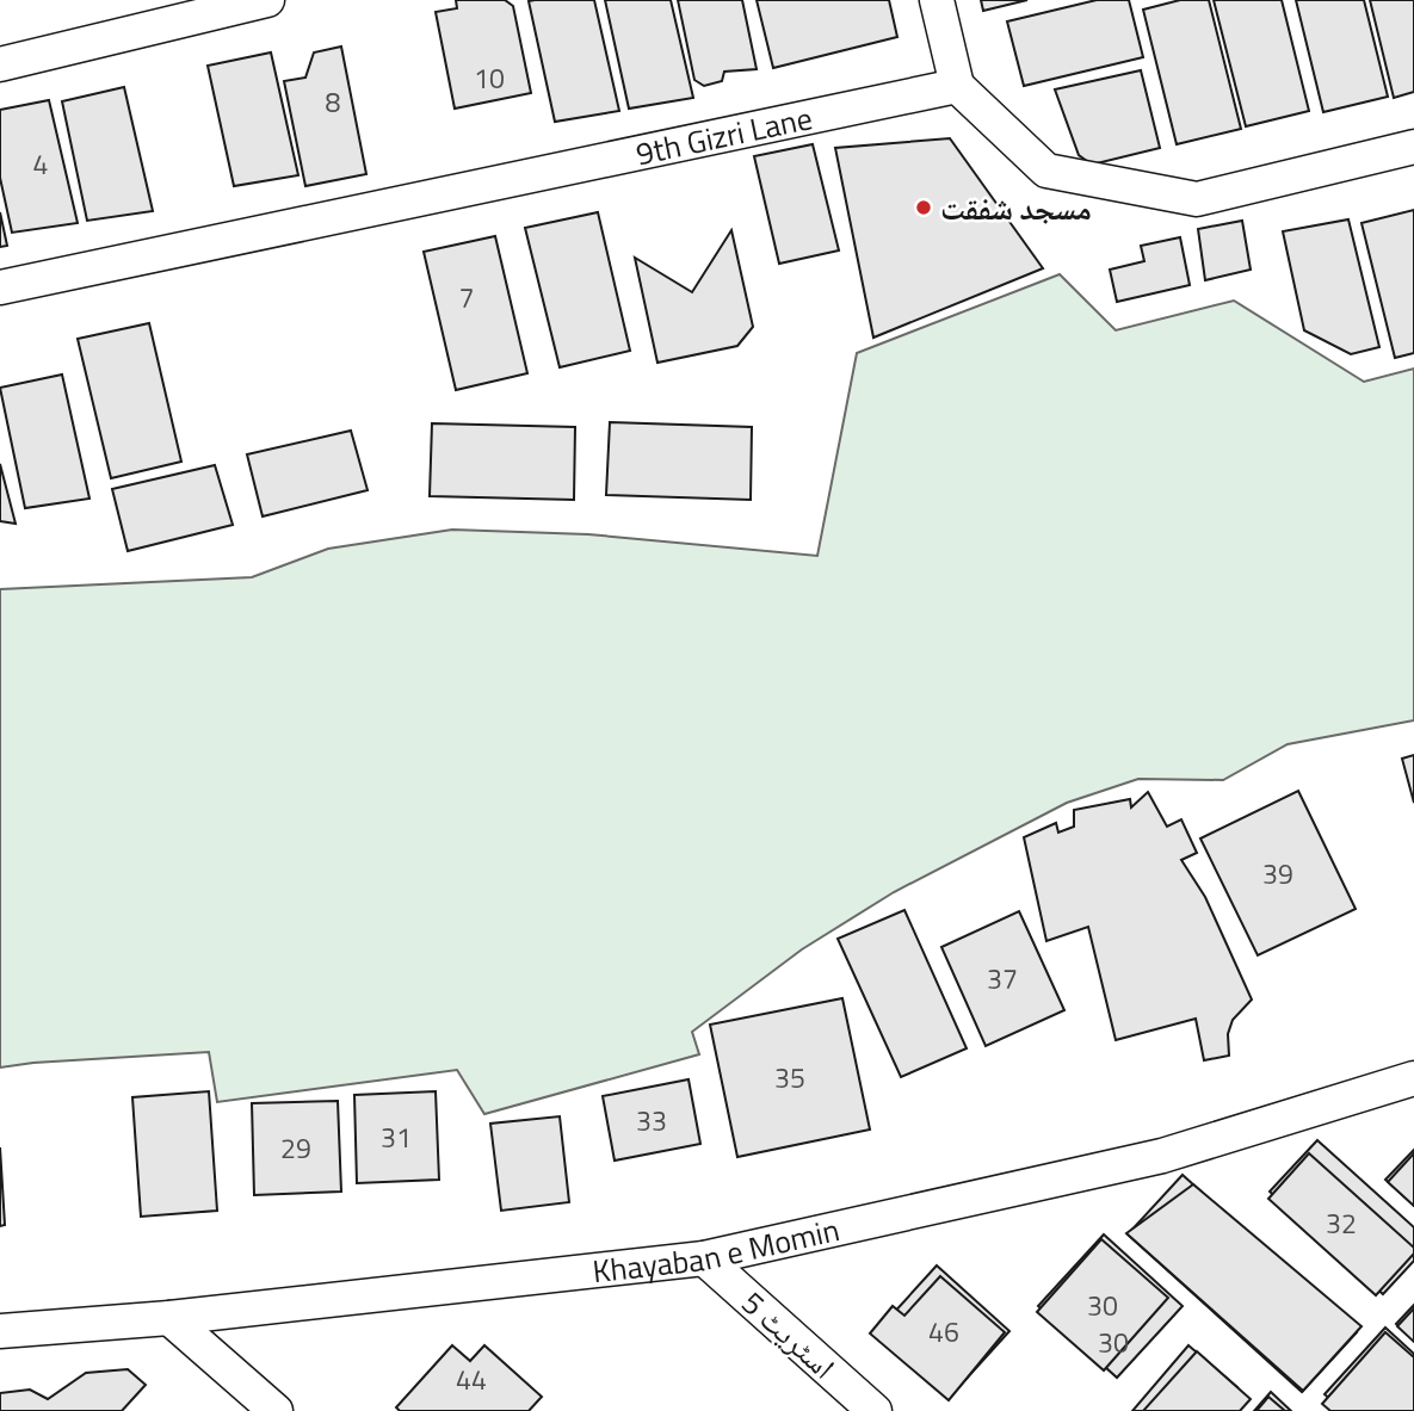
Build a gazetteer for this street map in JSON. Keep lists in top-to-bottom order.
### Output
{
  "streets": {
    "street": ["9th Gizri Lane", "Khayaban e Momin", "اسٹریٹ 5"]
  },
  "crossings": [
    ["Khayaban e Momin", "اسٹریٹ 5"]
  ],
  "places": ["مسجد شفقت"],
  "house_numbers": [
    "10",
    "8",
    "4",
    "7",
    "39",
    "37",
    "35",
    "33",
    "31",
    "29",
    "32",
    "30",
    "46",
    "30",
    "44"
  ]
}
